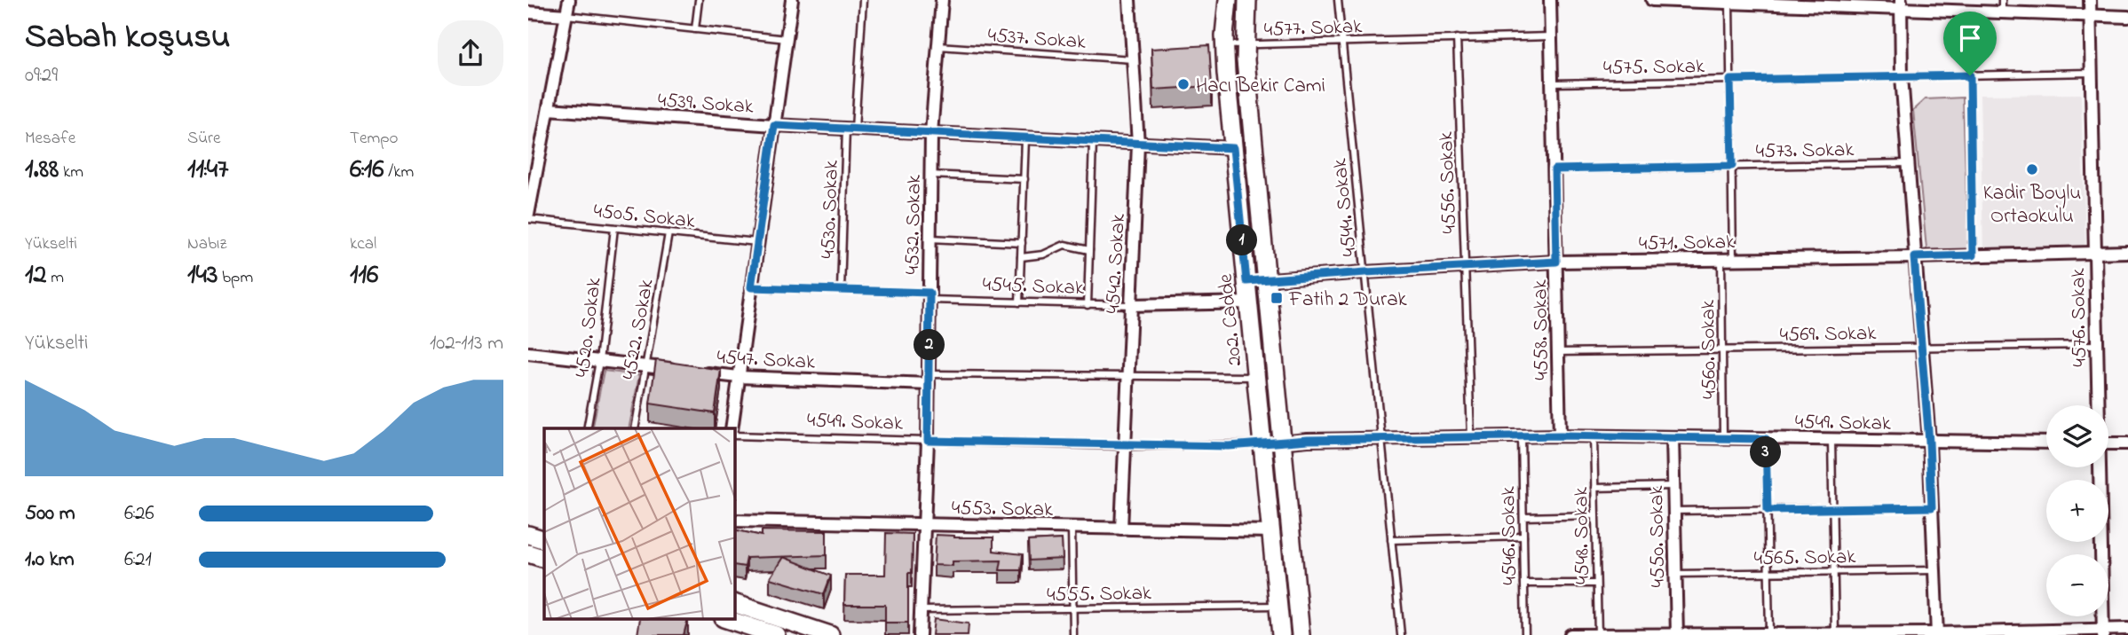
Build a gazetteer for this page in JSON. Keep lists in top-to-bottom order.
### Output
{
  "streets": {
    "main road": ["202. Cadde"],
    "street": [
      "4539. Sokak",
      "4532. Sokak",
      "4571. Sokak",
      "4542. Sokak",
      "4545. Sokak",
      "4576. Sokak",
      "4558. Sokak",
      "4547. Sokak",
      "4549. Sokak",
      "4553. Sokak",
      "4550. Sokak"
    ],
    "lane": [
      "4577. Sokak",
      "4537. Sokak",
      "4575. Sokak",
      "4573. Sokak",
      "4556. Sokak",
      "4544. Sokak",
      "4530. Sokak",
      "4505. Sokak",
      "4520. Sokak",
      "4522. Sokak",
      "4569. Sokak",
      "4560. Sokak",
      "4546. Sokak",
      "4548. Sokak",
      "4565. Sokak",
      "4555. Sokak"
    ]
  },
  "crossings": [
    ["4577. Sokak", "4556. Sokak"],
    ["4577. Sokak", "4544. Sokak"],
    ["4577. Sokak", "202. Cadde"],
    ["4577. Sokak", "4558. Sokak"],
    ["4537. Sokak", "4532. Sokak"],
    ["4537. Sokak", "4542. Sokak"],
    ["4575. Sokak", "4576. Sokak"],
    ["4575. Sokak", "4558. Sokak"],
    ["4575. Sokak", "4560. Sokak"],
    ["4539. Sokak", "4530. Sokak"],
    ["4539. Sokak", "4532. Sokak"],
    ["4539. Sokak", "4542. Sokak"],
    ["4539. Sokak", "202. Cadde"],
    ["4573. Sokak", "4558. Sokak"],
    ["4573. Sokak", "4560. Sokak"],
    ["4556. Sokak", "4571. Sokak"],
    ["4556. Sokak", "4549. Sokak"],
    ["4544. Sokak", "4571. Sokak"],
    ["4544. Sokak", "4549. Sokak"],
    ["4530. Sokak", "4545. Sokak"],
    ["4505. Sokak", "4520. Sokak"],
    ["4505. Sokak", "4522. Sokak"],
    ["4532. Sokak", "4545. Sokak"],
    ["4532. Sokak", "4547. Sokak"],
    ["4532. Sokak", "4549. Sokak"],
    ["4532. Sokak", "4553. Sokak"],
    ["4532. Sokak", "4555. Sokak"],
    ["4571. Sokak", "4576. Sokak"],
    ["4571. Sokak", "202. Cadde"],
    ["4571. Sokak", "4558. Sokak"],
    ["4571. Sokak", "4560. Sokak"],
    ["4542. Sokak", "4545. Sokak"],
    ["4542. Sokak", "4547. Sokak"],
    ["4542. Sokak", "4549. Sokak"],
    ["4542. Sokak", "4553. Sokak"],
    ["4545. Sokak", "202. Cadde"],
    ["4576. Sokak", "4569. Sokak"],
    ["202. Cadde", "4547. Sokak"],
    ["202. Cadde", "4549. Sokak"],
    ["202. Cadde", "4553. Sokak"],
    ["202. Cadde", "4555. Sokak"],
    ["4520. Sokak", "4547. Sokak"],
    ["4522. Sokak", "4547. Sokak"],
    ["4558. Sokak", "4569. Sokak"],
    ["4558. Sokak", "4549. Sokak"],
    ["4569. Sokak", "4560. Sokak"],
    ["4560. Sokak", "4549. Sokak"],
    ["4549. Sokak", "4546. Sokak"],
    ["4549. Sokak", "4548. Sokak"],
    ["4549. Sokak", "4550. Sokak"],
    ["4550. Sokak", "4565. Sokak"]
  ],
  "places": {
    "other": ["Hacı Bekir Cami", "Kadir Boylu Ortaokulu"],
    "transit": ["Fatih 2 Durak"]
  },
  "page": {
    "heading": ["Sabah koşusu", "09:29"],
    "stats": [
      ["Mesafe", "1.88 km"],
      ["Süre", "11:47"],
      ["Tempo", "6:16 /km"],
      ["Yükselti", "12 m"],
      ["Nabız", "143 bpm"],
      ["kcal", "116"]
    ],
    "pins": ["1", "2", "3"],
    "chart": ["Yükselti", "102–113 m"],
    "map_buttons": ["+", "−"],
    "list": [
      {
        "name": "500 m",
        "note": "6:26"
      },
      {
        "name": "1.0 km",
        "note": "6:21"
      }
    ]
  }
}
